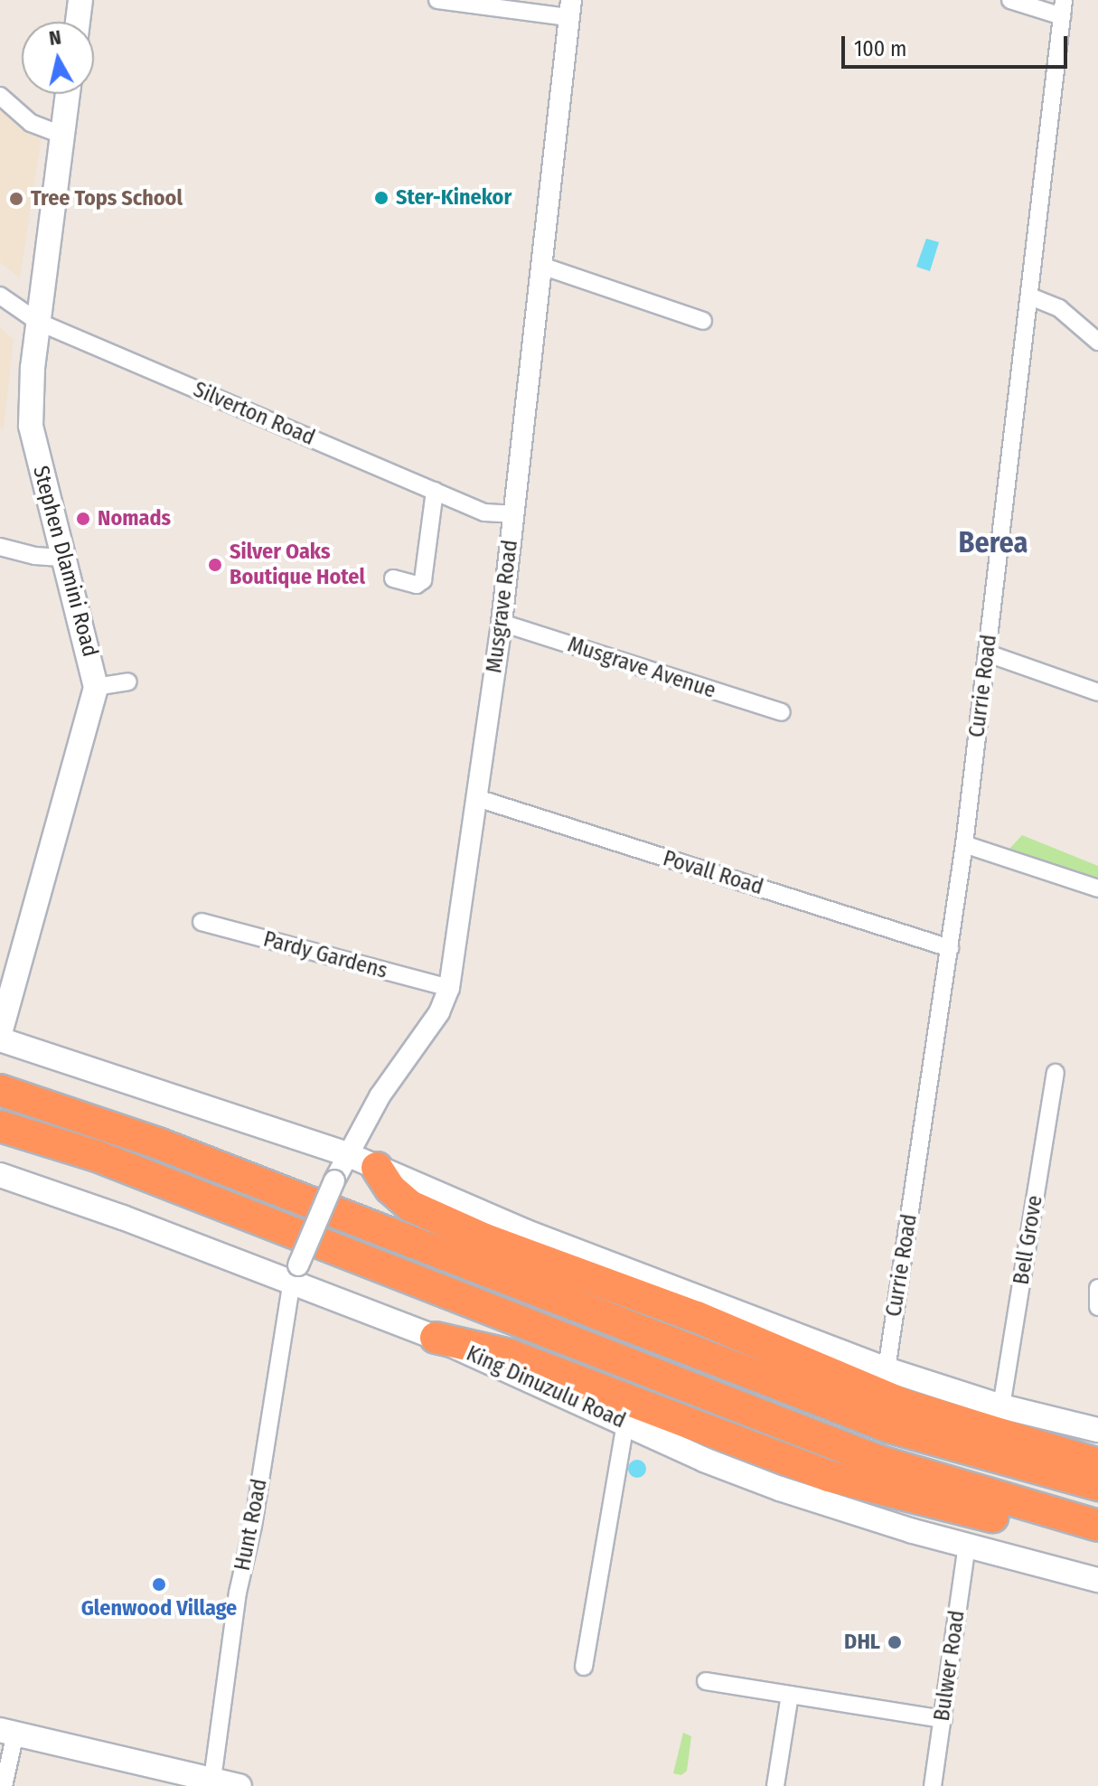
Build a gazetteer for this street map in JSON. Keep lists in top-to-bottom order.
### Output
{
  "streets": {
    "main road": ["Stephen Dlamini Road", "King Dinuzulu Road"],
    "street": [
      "Silverton Road",
      "Musgrave Road",
      "Musgrave Avenue",
      "Currie Road",
      "Povall Road",
      "Pardy Gardens",
      "Bell Grove",
      "Hunt Road",
      "Bulwer Road"
    ]
  },
  "crossings": [
    ["Silverton Road", "Stephen Dlamini Road"],
    ["Silverton Road", "Musgrave Road"],
    ["Musgrave Road", "Musgrave Avenue"],
    ["Musgrave Road", "Povall Road"],
    ["Musgrave Road", "Pardy Gardens"],
    ["Musgrave Road", "King Dinuzulu Road"],
    ["Musgrave Road", "Hunt Road"],
    ["Currie Road", "Povall Road"],
    ["King Dinuzulu Road", "Hunt Road"],
    ["King Dinuzulu Road", "Bulwer Road"]
  ],
  "districts": ["Berea"],
  "places": [
    "Ster-Kinekor",
    "Tree Tops School",
    "Nomads",
    "Silver Oaks Boutique Hotel",
    "Glenwood Village",
    "DHL"
  ],
  "scale_bar": "100 m",
  "north": "top"
}
